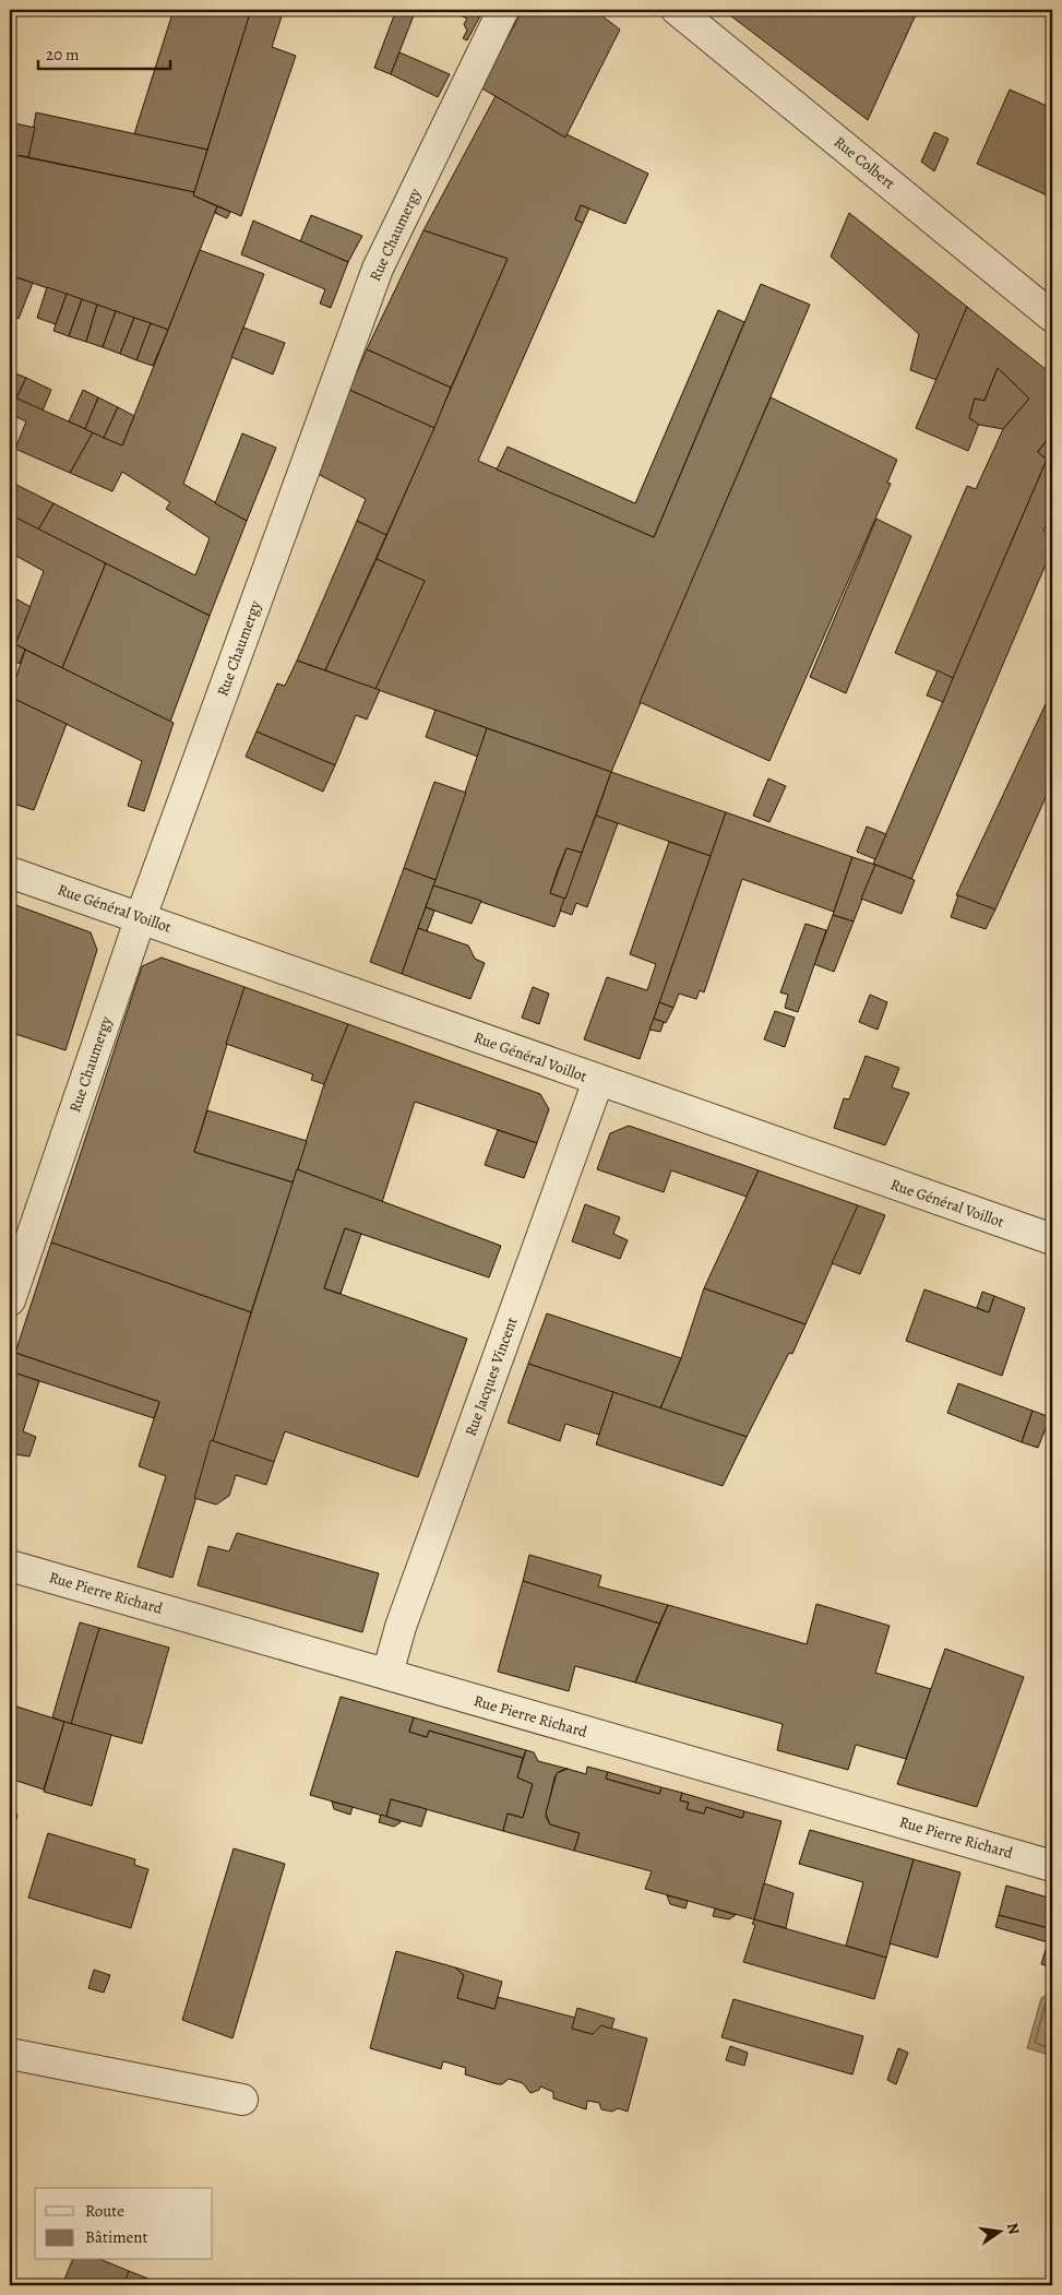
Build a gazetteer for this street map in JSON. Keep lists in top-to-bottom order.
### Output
{
  "streets": {
    "street": [
      "Rue Colbert",
      "Rue Chaumergy",
      "Rue Général Voillot",
      "Rue Jacques Vincent",
      "Rue Pierre Richard"
    ]
  },
  "crossings": [
    ["Rue Chaumergy", "Rue Général Voillot"],
    ["Rue Général Voillot", "Rue Jacques Vincent"],
    ["Rue Jacques Vincent", "Rue Pierre Richard"]
  ],
  "legend": ["Route", "Bâtiment"],
  "scale_bar": "20 m",
  "north": "right"
}
